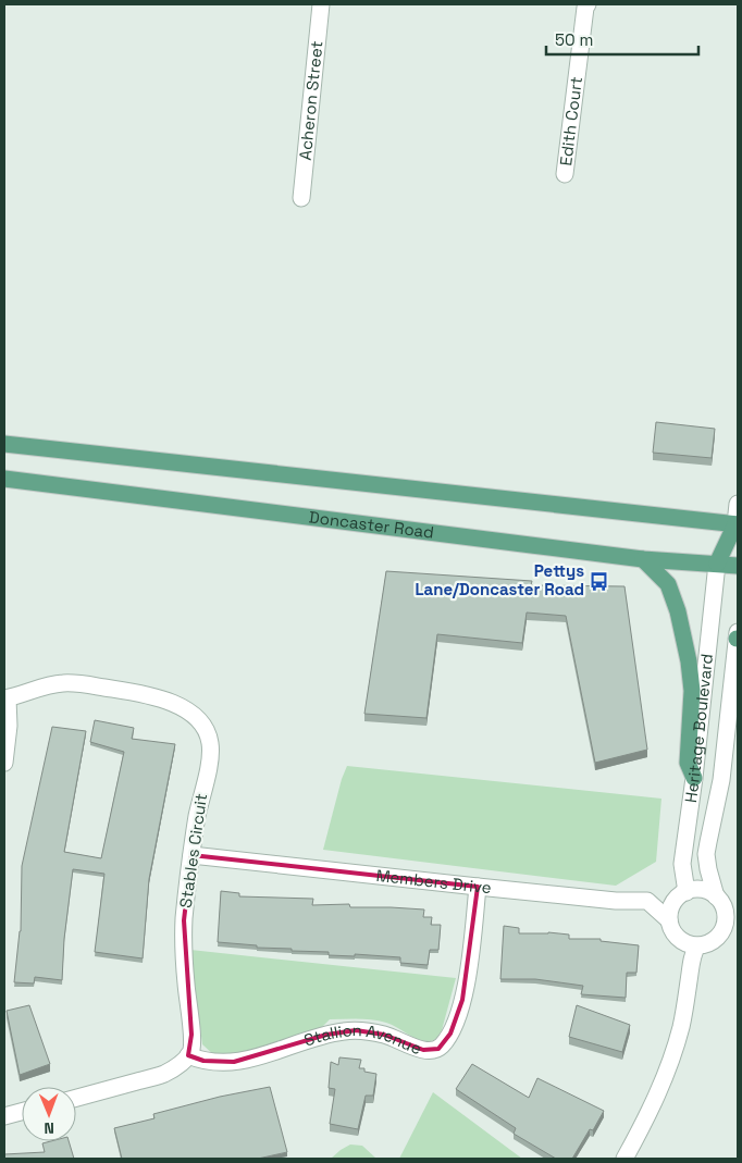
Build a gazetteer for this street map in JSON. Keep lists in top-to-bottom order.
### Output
{
  "streets": {
    "main road": ["Doncaster Road"],
    "street": [
      "Acheron Street",
      "Edith Court",
      "Heritage Boulevard",
      "Stables Circuit",
      "Members Drive",
      "Stallion Avenue"
    ]
  },
  "crossings": [
    ["Doncaster Road", "Heritage Boulevard"],
    ["Heritage Boulevard", "Members Drive"],
    ["Stables Circuit", "Members Drive"],
    ["Stables Circuit", "Stallion Avenue"],
    ["Members Drive", "Stallion Avenue"]
  ],
  "places": {
    "bus stop": ["Pettys Lane/Doncaster Road"]
  },
  "scale_bar": "50 m",
  "north": "bottom"
}
